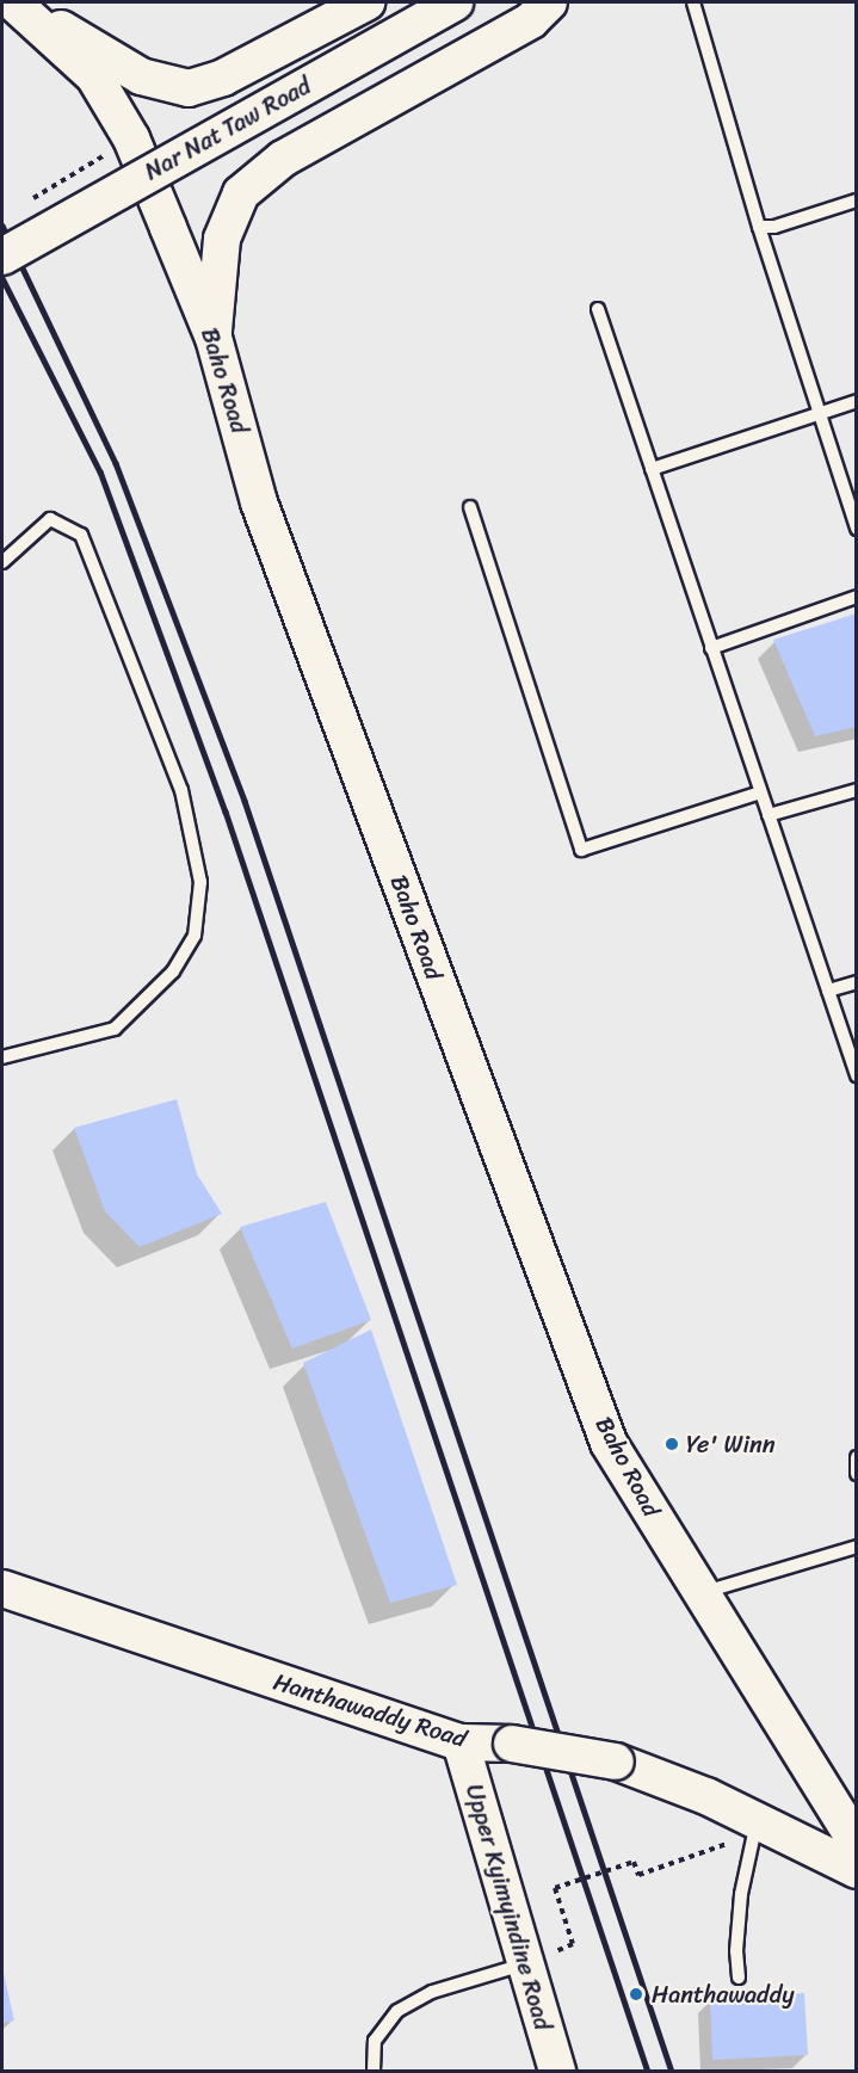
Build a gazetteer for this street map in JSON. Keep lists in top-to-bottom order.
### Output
{
  "streets": {
    "main road": [
      "Nar Nat Taw Road",
      "Baho Road",
      "Hanthawaddy Road",
      "Upper Kyimyindine Road"
    ]
  },
  "crossings": [
    ["Hanthawaddy Road", "Upper Kyimyindine Road"]
  ],
  "places": ["Ye' Winn", "Hanthawaddy"]
}
